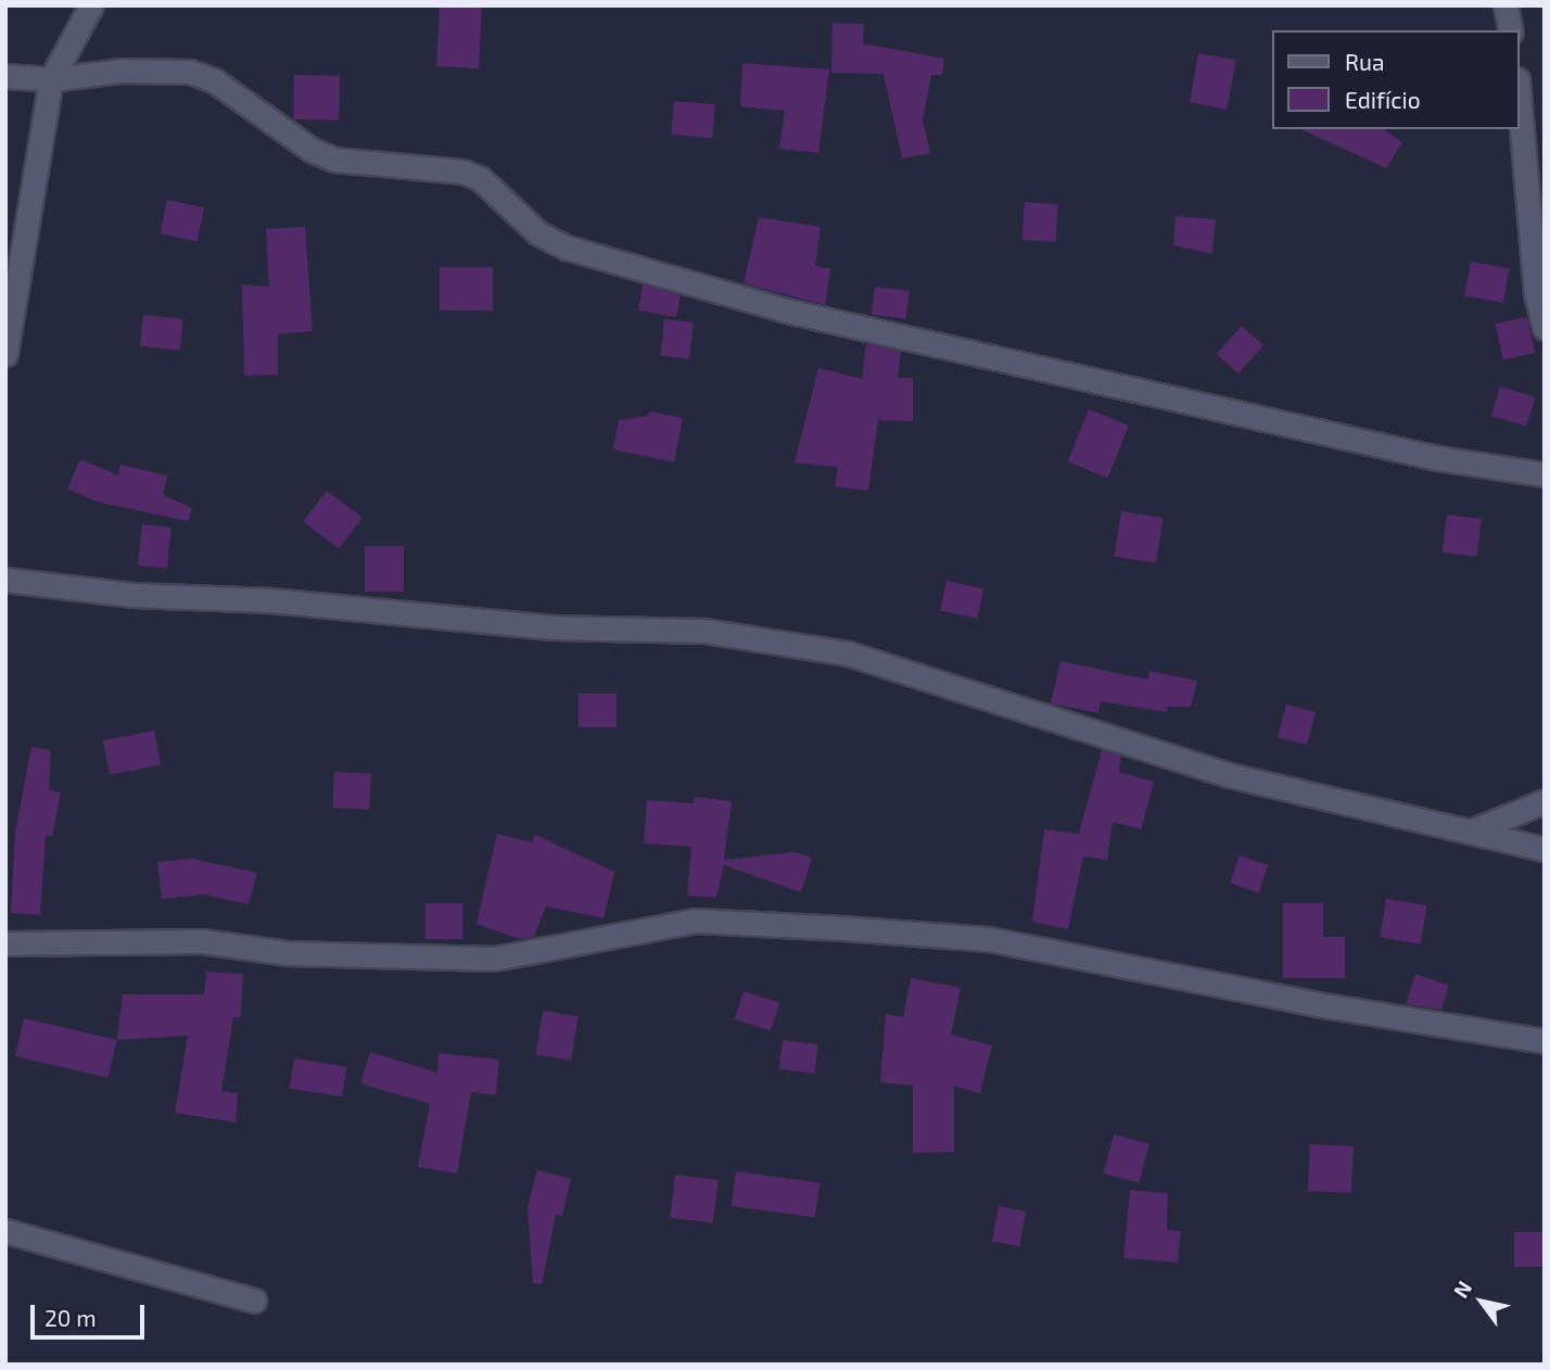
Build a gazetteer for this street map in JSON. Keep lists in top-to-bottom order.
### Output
{
  "legend": ["Rua", "Edifício"],
  "scale_bar": "20 m",
  "north": "top left"
}
